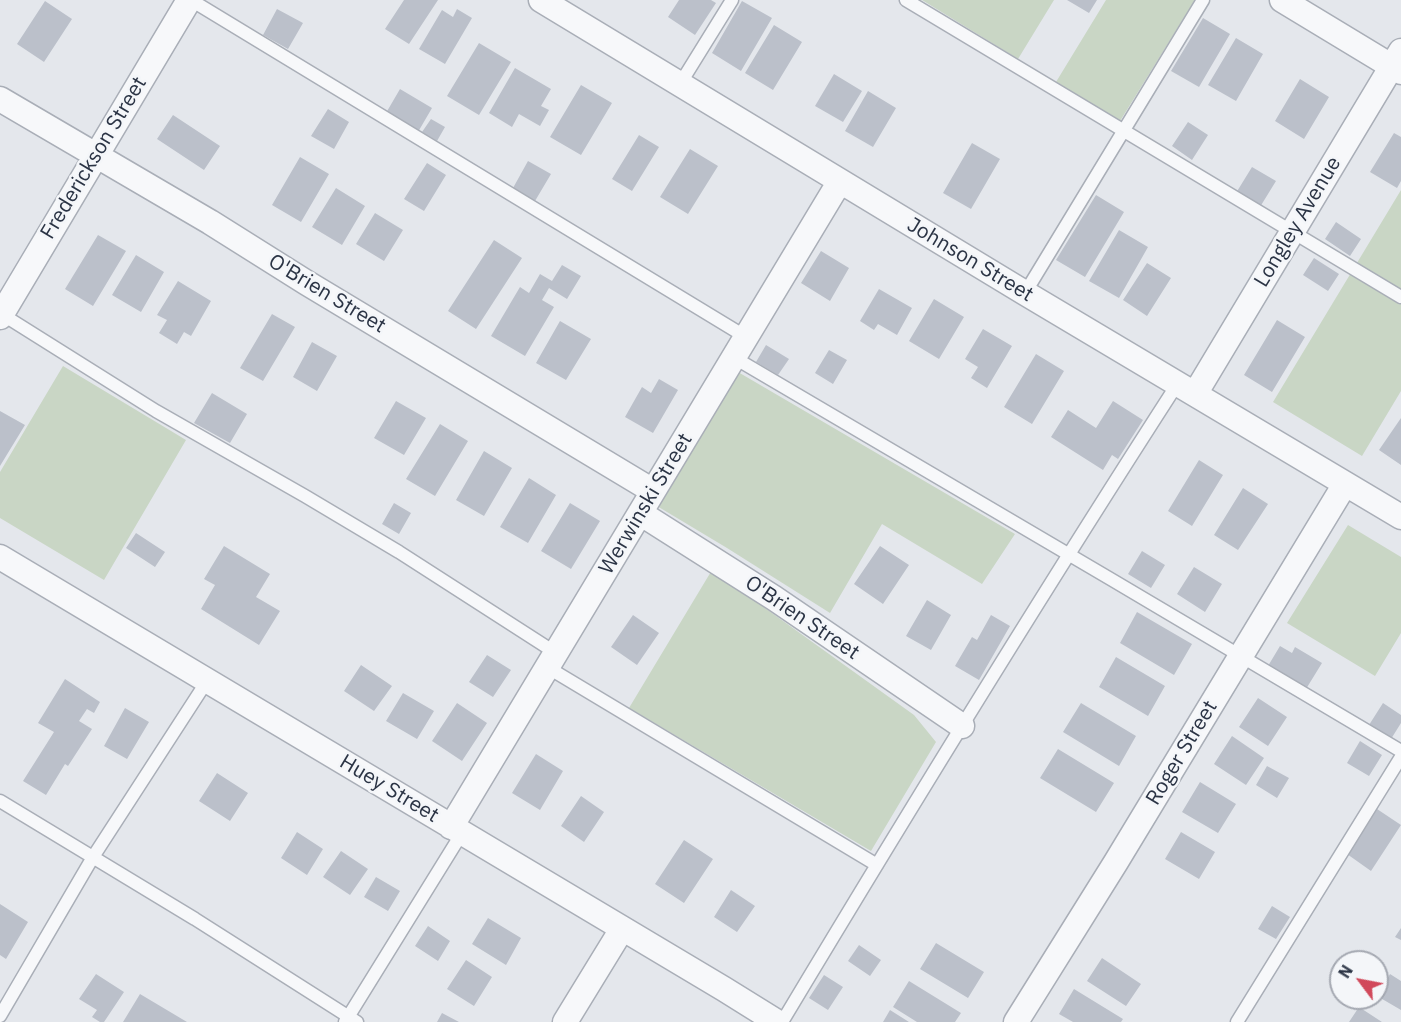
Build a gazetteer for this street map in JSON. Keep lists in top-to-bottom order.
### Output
{
  "streets": {
    "street": [
      "Frederickson Street",
      "Longley Avenue",
      "Johnson Street",
      "O'Brien Street",
      "Werwinski Street",
      "Roger Street",
      "Huey Street"
    ]
  },
  "crossings": [
    ["Frederickson Street", "O'Brien Street"],
    ["Longley Avenue", "Johnson Street"],
    ["Johnson Street", "Werwinski Street"],
    ["Johnson Street", "Roger Street"],
    ["O'Brien Street", "Werwinski Street"],
    ["Werwinski Street", "Huey Street"]
  ],
  "north": "top left"
}
